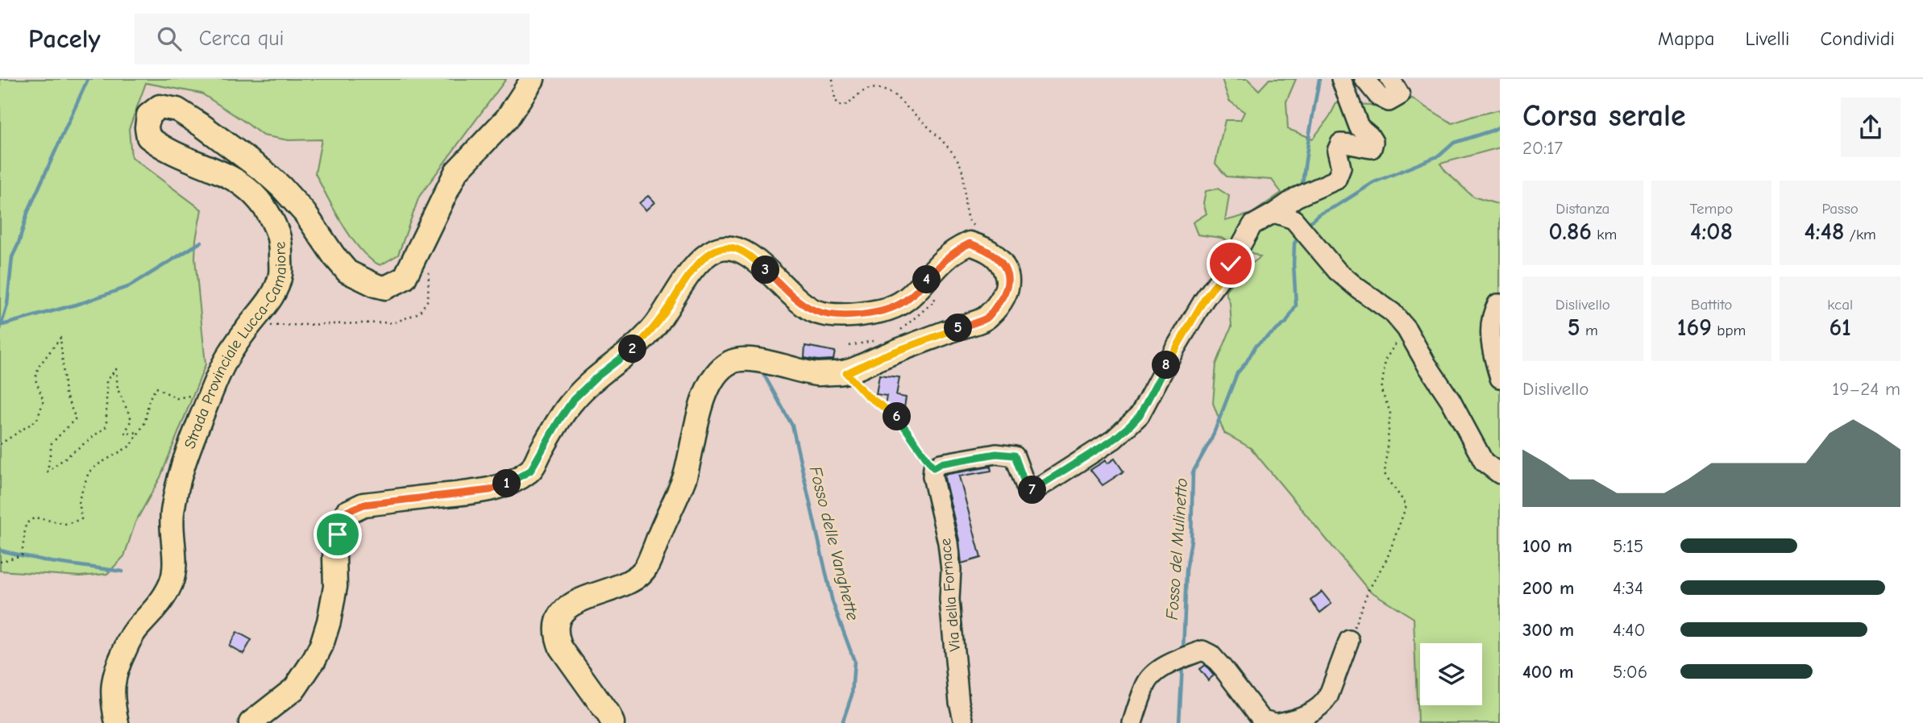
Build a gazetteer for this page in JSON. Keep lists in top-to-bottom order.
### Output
{
  "streets": {
    "main road": ["Strada Provinciale Lucca-Camaiore"],
    "street": ["Via della Fornace"]
  },
  "water": ["Fosso delle Vanghette", "Fosso del Mulinetto"],
  "page": {
    "header": "Pacely",
    "search": "Cerca qui",
    "nav": ["Mappa", "Livelli", "Condividi"],
    "heading": ["Corsa serale", "20:17"],
    "stats": [
      ["Distanza", "0.86 km"],
      ["Tempo", "4:08"],
      ["Passo", "4:48 /km"],
      ["Dislivello", "5 m"],
      ["Battito", "169 bpm"],
      ["kcal", "61"]
    ],
    "pins": [
      "3",
      "4",
      "5",
      "2",
      "8",
      "6",
      "1",
      "7"
    ],
    "chart": ["Dislivello", "19–24 m"],
    "list": [
      {
        "name": "100 m",
        "note": "5:15"
      },
      {
        "name": "200 m",
        "note": "4:34"
      },
      {
        "name": "300 m",
        "note": "4:40"
      },
      {
        "name": "400 m",
        "note": "5:06"
      }
    ]
  }
}
